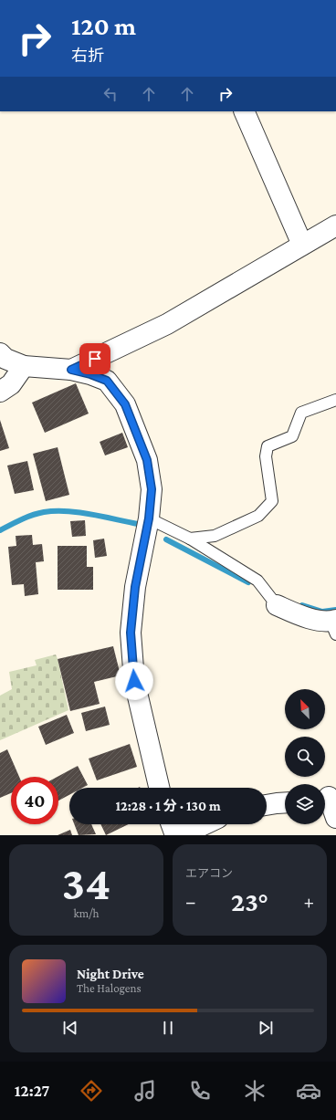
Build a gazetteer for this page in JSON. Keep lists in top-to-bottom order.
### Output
{
  "north": "top left",
  "page": {
    "turn": ["120 m", "右折"],
    "limit": "40",
    "trip": "12:28 · 1 分 · 130 m",
    "tile": [
      ["34", "km/h"],
      "エアコン"
    ],
    "heat": ["−", "23°", "+"],
    "song": ["Night Drive", "The Halogens"],
    "tabs": "12:27"
  }
}
